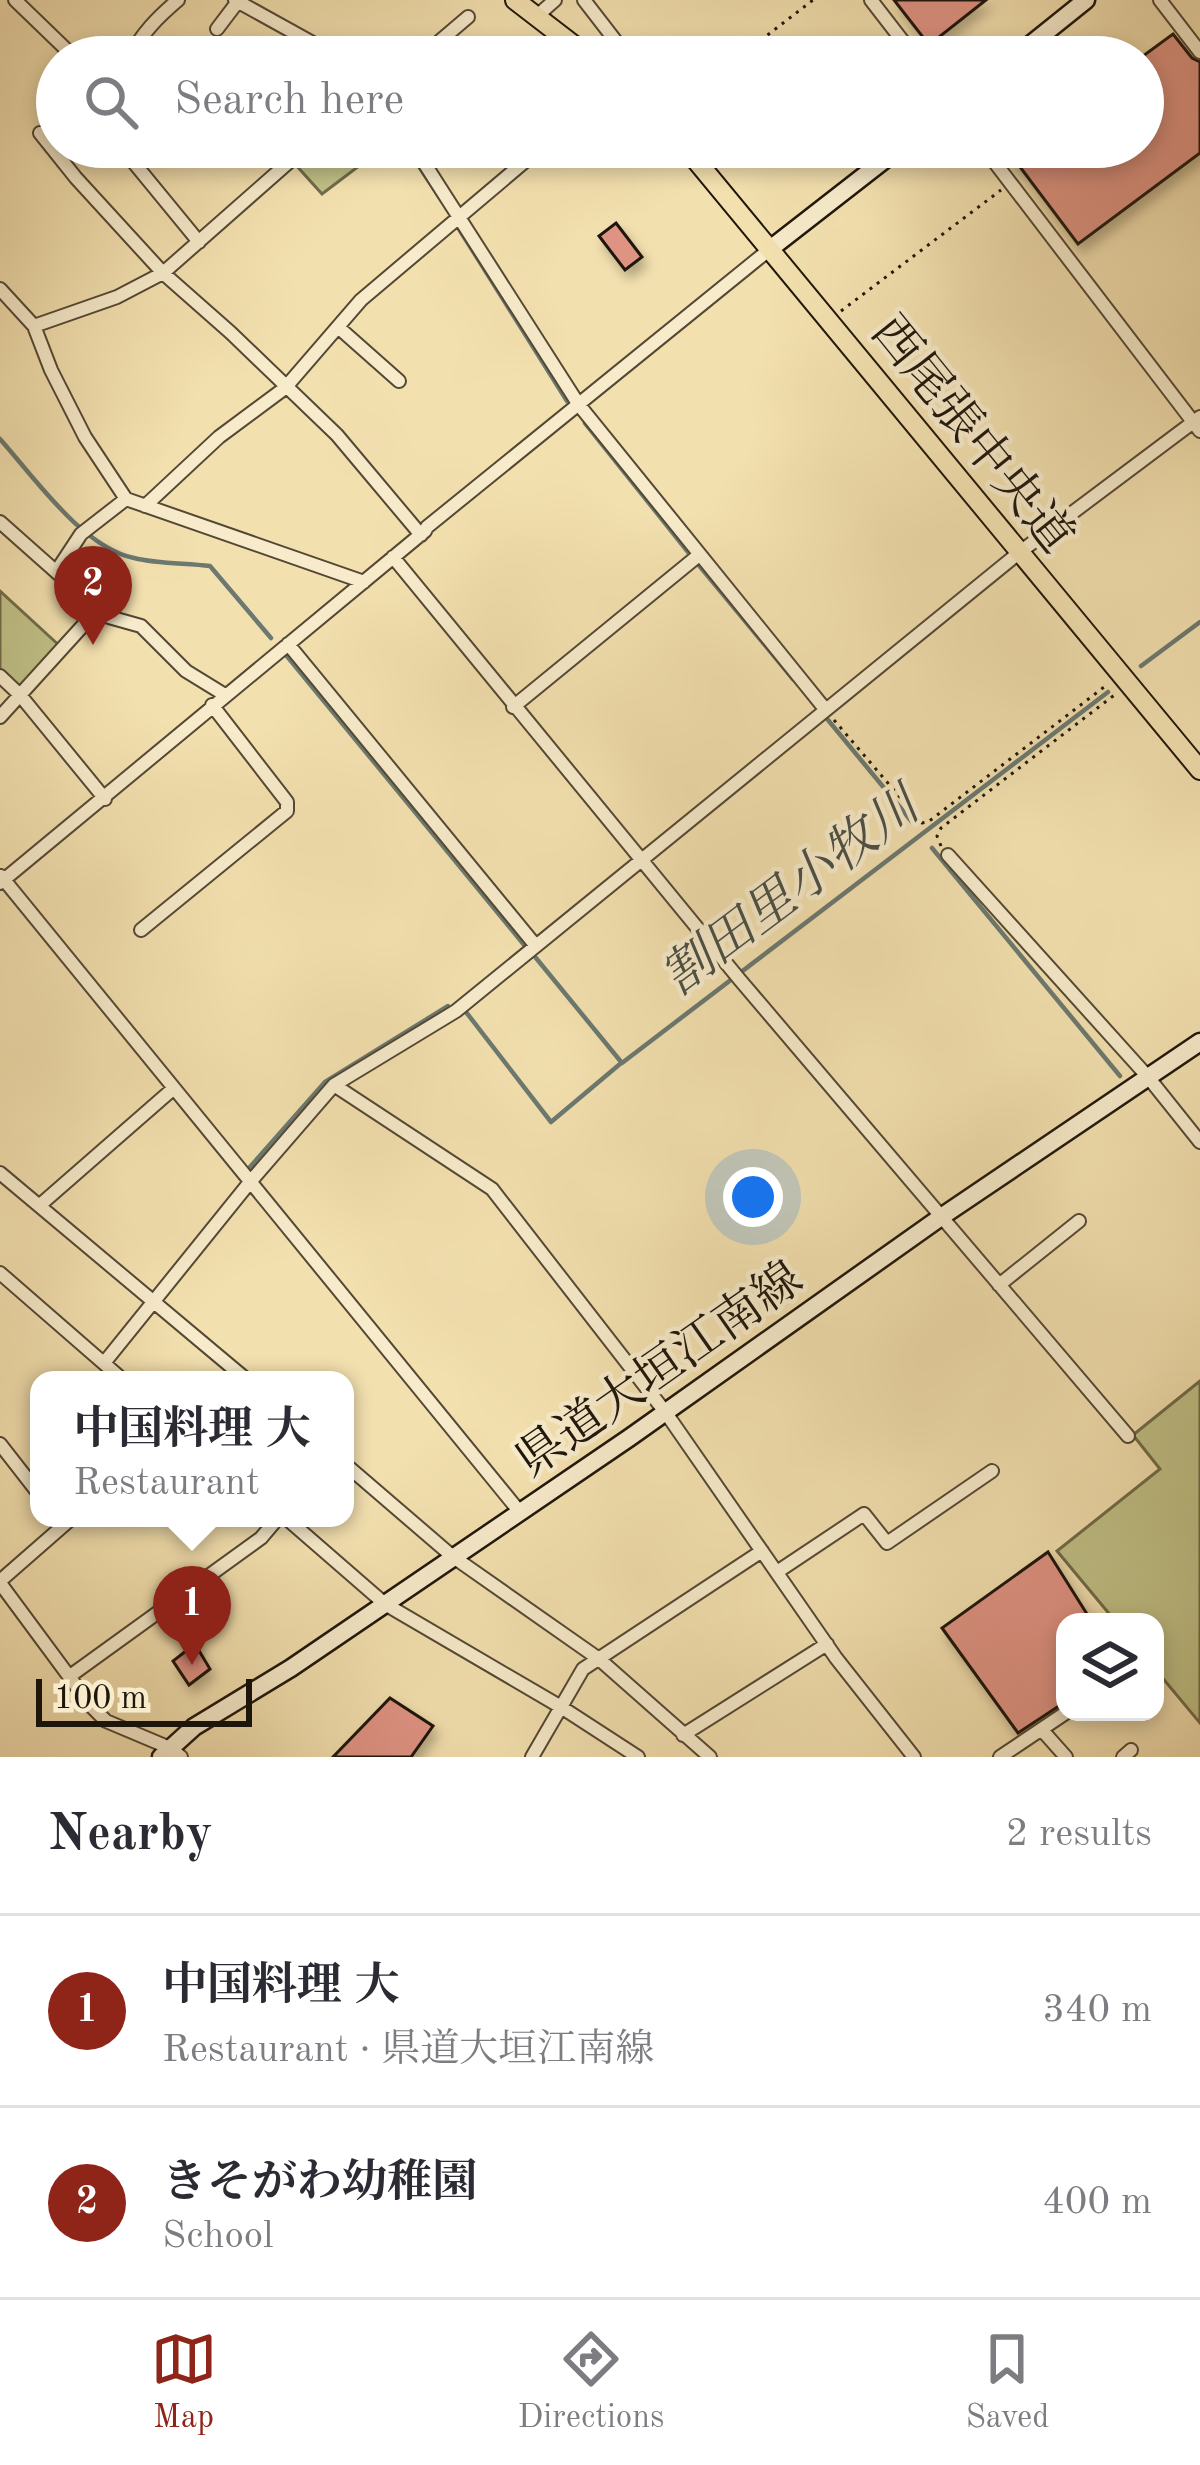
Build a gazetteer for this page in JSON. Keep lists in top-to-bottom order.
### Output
{
  "streets": {
    "main road": ["西尾張中央道", "県道大垣江南線"]
  },
  "water": ["割田里小牧川"],
  "scale_bar": "100 m",
  "page": {
    "search": "Search here",
    "pins": ["2", "1"],
    "popup": ["中国料理 大", "Restaurant"],
    "scale": "100 m",
    "heading": ["Nearby", "2 results"],
    "list": [
      {
        "mark": "1",
        "name": "中国料理 大",
        "note": "Restaurant · 県道大垣江南線",
        "value": "340 m"
      },
      {
        "mark": "2",
        "name": "きそがわ幼稚園",
        "note": "School",
        "value": "400 m"
      }
    ],
    "nav": ["Map", "Directions", "Saved"]
  }
}
